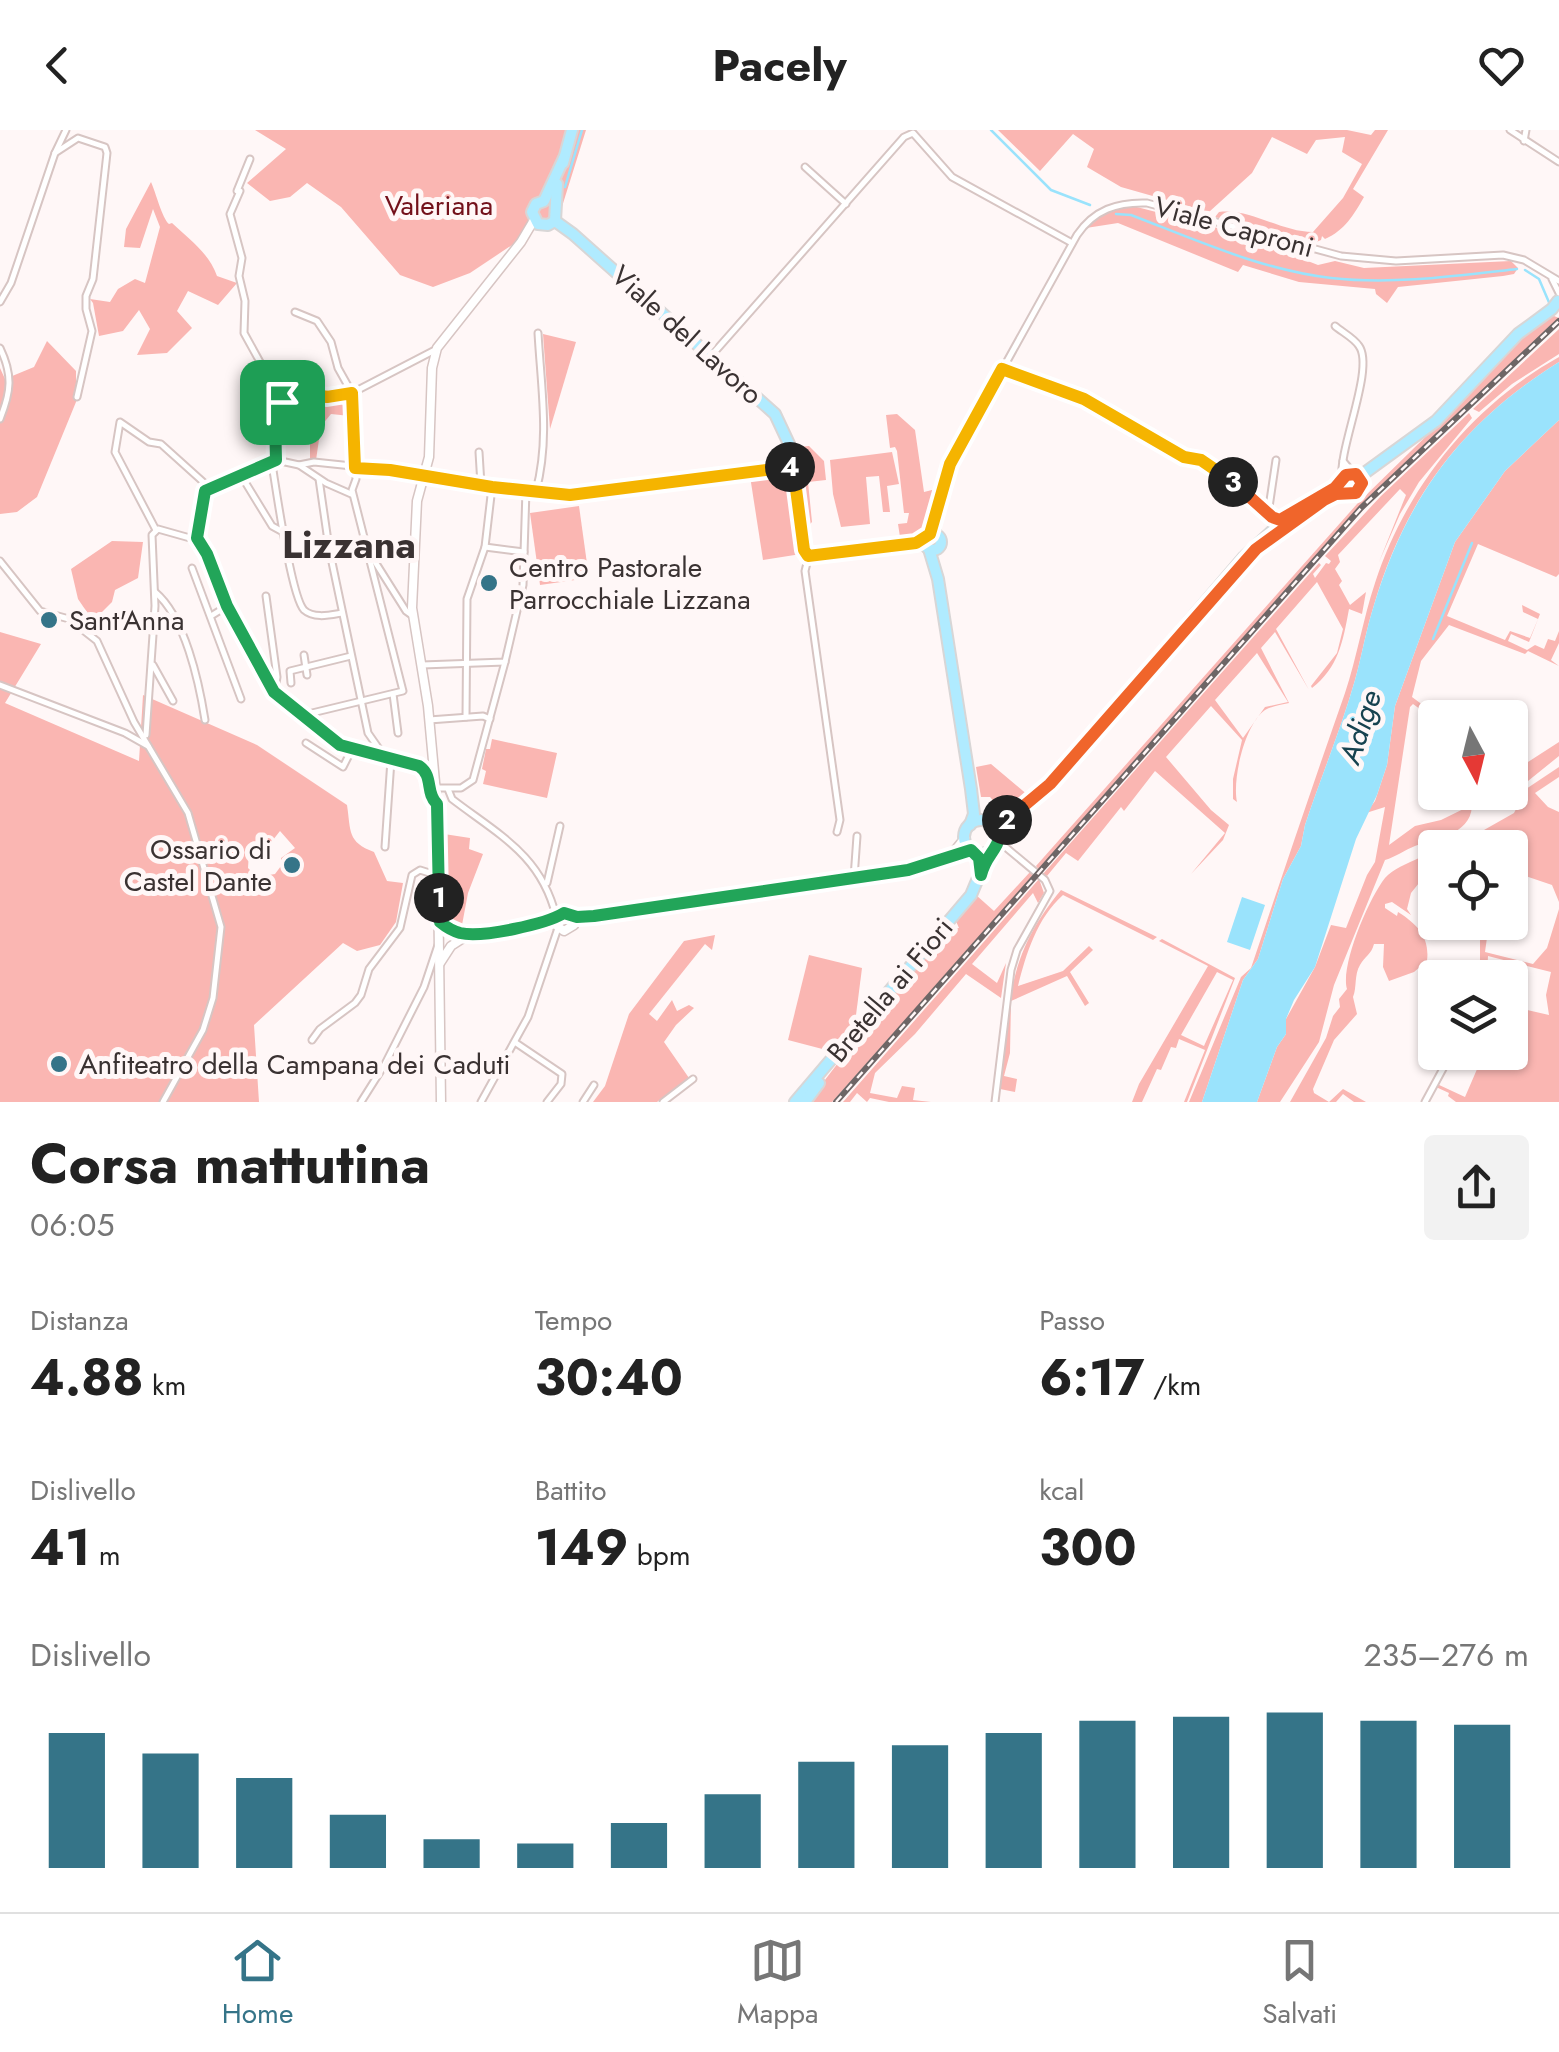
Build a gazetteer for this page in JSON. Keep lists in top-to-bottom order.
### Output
{
  "streets": {
    "main road": ["Viale del Lavoro", "Bretella ai Fiori"],
    "street": ["Viale Caproni"]
  },
  "districts": ["Lizzana"],
  "water": ["Adige"],
  "parks": ["Valeriana"],
  "places": [
    "Centro Pastorale Parrocchiale Lizzana",
    "Sant'Anna",
    "Ossario di Castel Dante",
    "Anfiteatro della Campana dei Caduti"
  ],
  "north": "bottom",
  "page": {
    "header": "Pacely",
    "pins": [
      "4",
      "3",
      "2",
      "1"
    ],
    "heading": ["Corsa mattutina", "06:05"],
    "stats": [
      ["Distanza", "4.88 km"],
      ["Tempo", "30:40"],
      ["Passo", "6:17 /km"],
      ["Dislivello", "41 m"],
      ["Battito", "149 bpm"],
      ["kcal", "300"]
    ],
    "chart": ["Dislivello", "235–276 m"],
    "tabs": ["Home", "Mappa", "Salvati"]
  }
}
